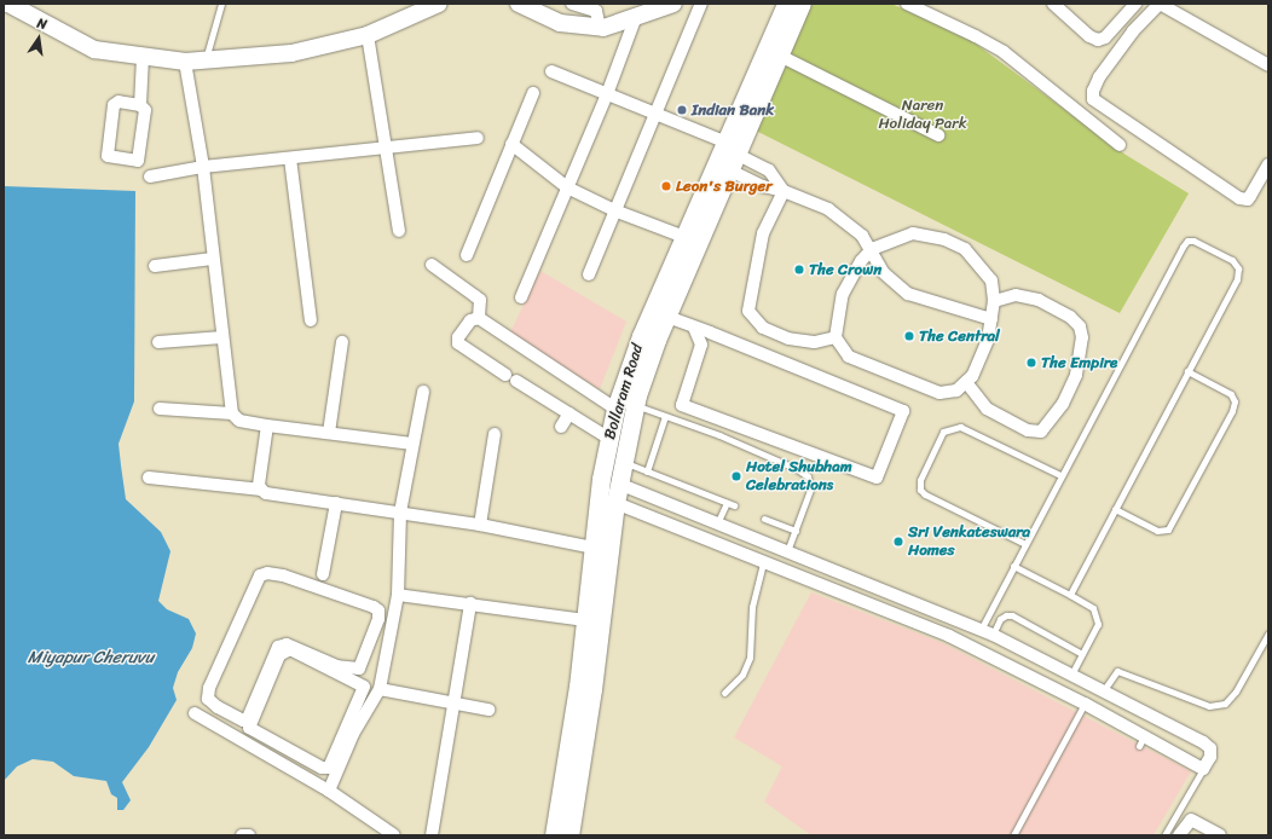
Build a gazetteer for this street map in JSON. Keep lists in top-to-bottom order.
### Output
{
  "streets": {
    "main road": ["Bollaram Road"]
  },
  "water": ["Miyapur Cheruvu"],
  "parks": ["Naren Holiday Park"],
  "places": [
    "Indian Bank",
    "Leon's Burger",
    "The Crown",
    "The Central",
    "The Empire",
    "Hotel Shubham Celebrations",
    "Sri Venkateswara Homes"
  ],
  "north": "top"
}
